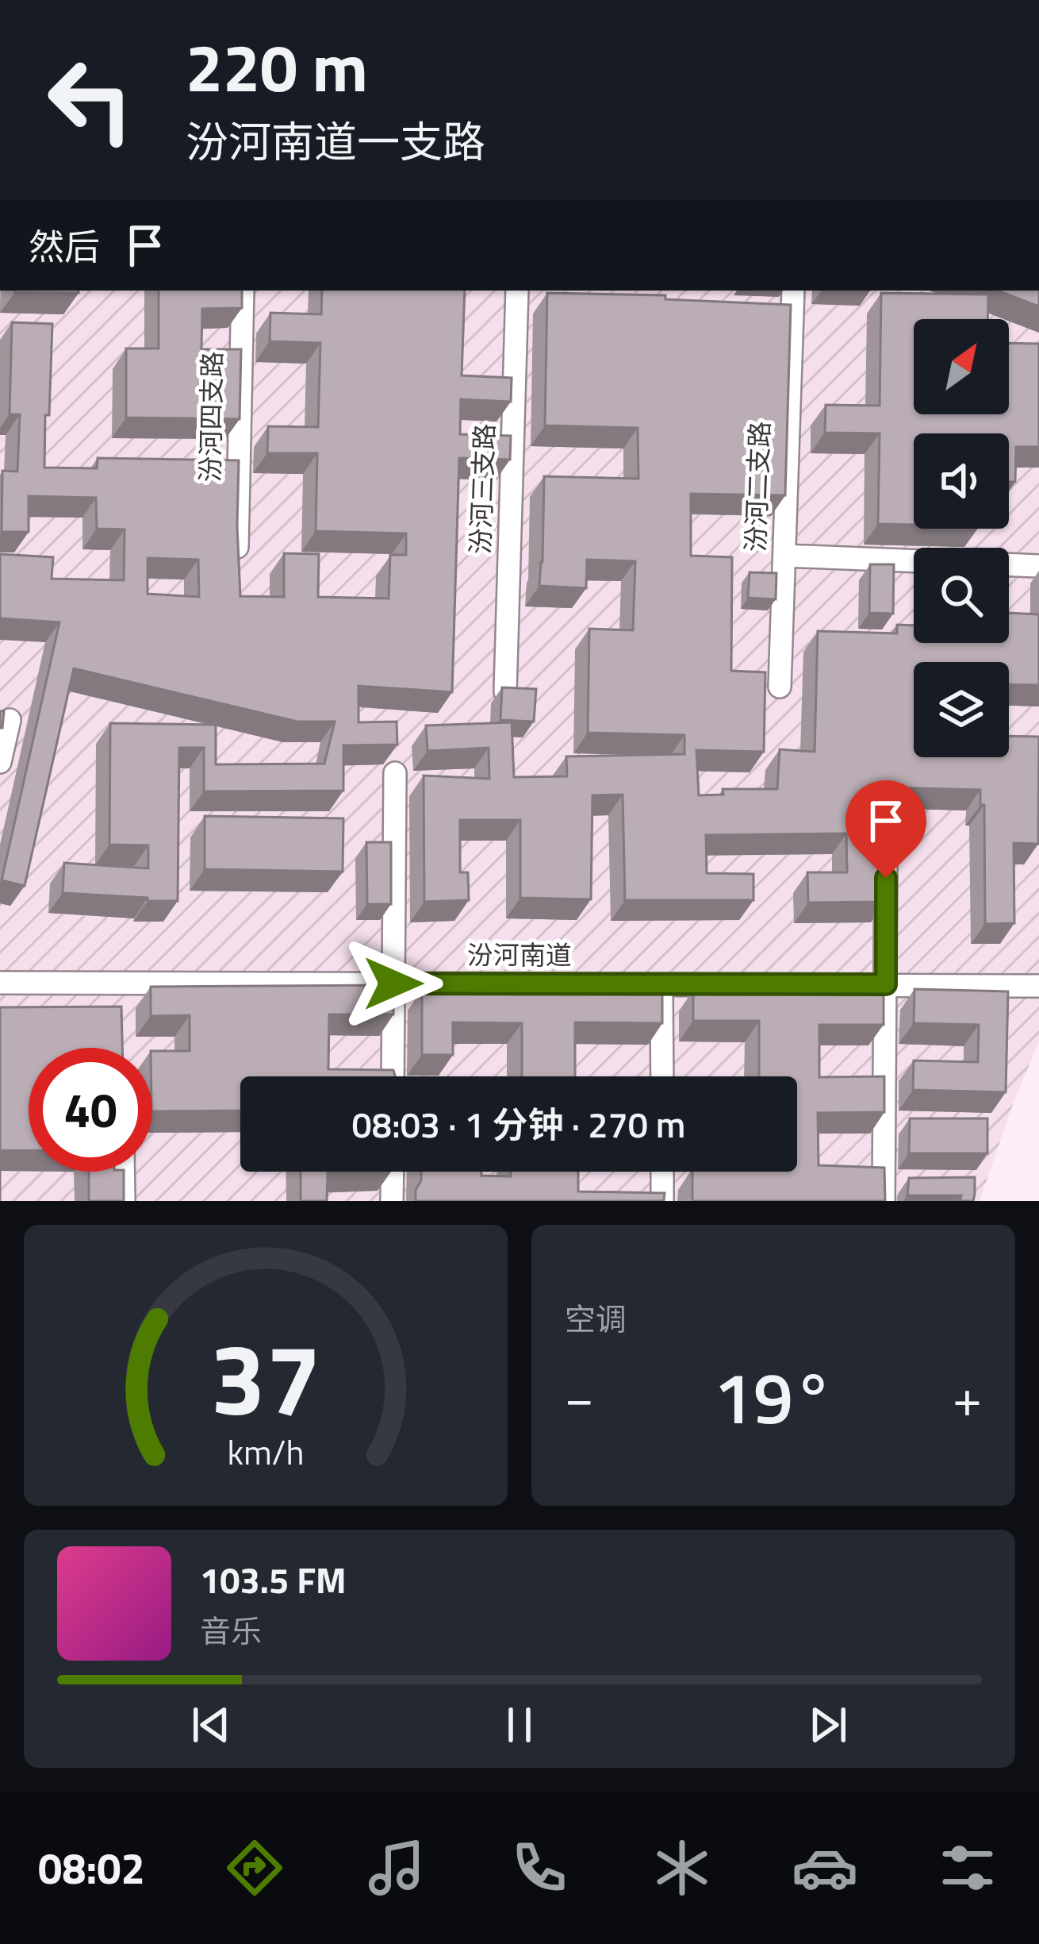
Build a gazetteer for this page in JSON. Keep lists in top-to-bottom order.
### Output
{
  "streets": {
    "street": [
      "汾河四支路",
      "汾河二支路",
      "汾河三支路",
      "汾河南道"
    ]
  },
  "north": "top right",
  "page": {
    "turn": ["220 m", "汾河南道一支路"],
    "then": "然后",
    "limit": "40",
    "trip": "08:03 · 1 分钟 · 270 m",
    "tile": "空调",
    "heat": ["−", "19°", "+"],
    "song": ["103.5 FM", "音乐"],
    "tabs": "08:02",
    "gauge": ["37", "km/h"]
  }
}
